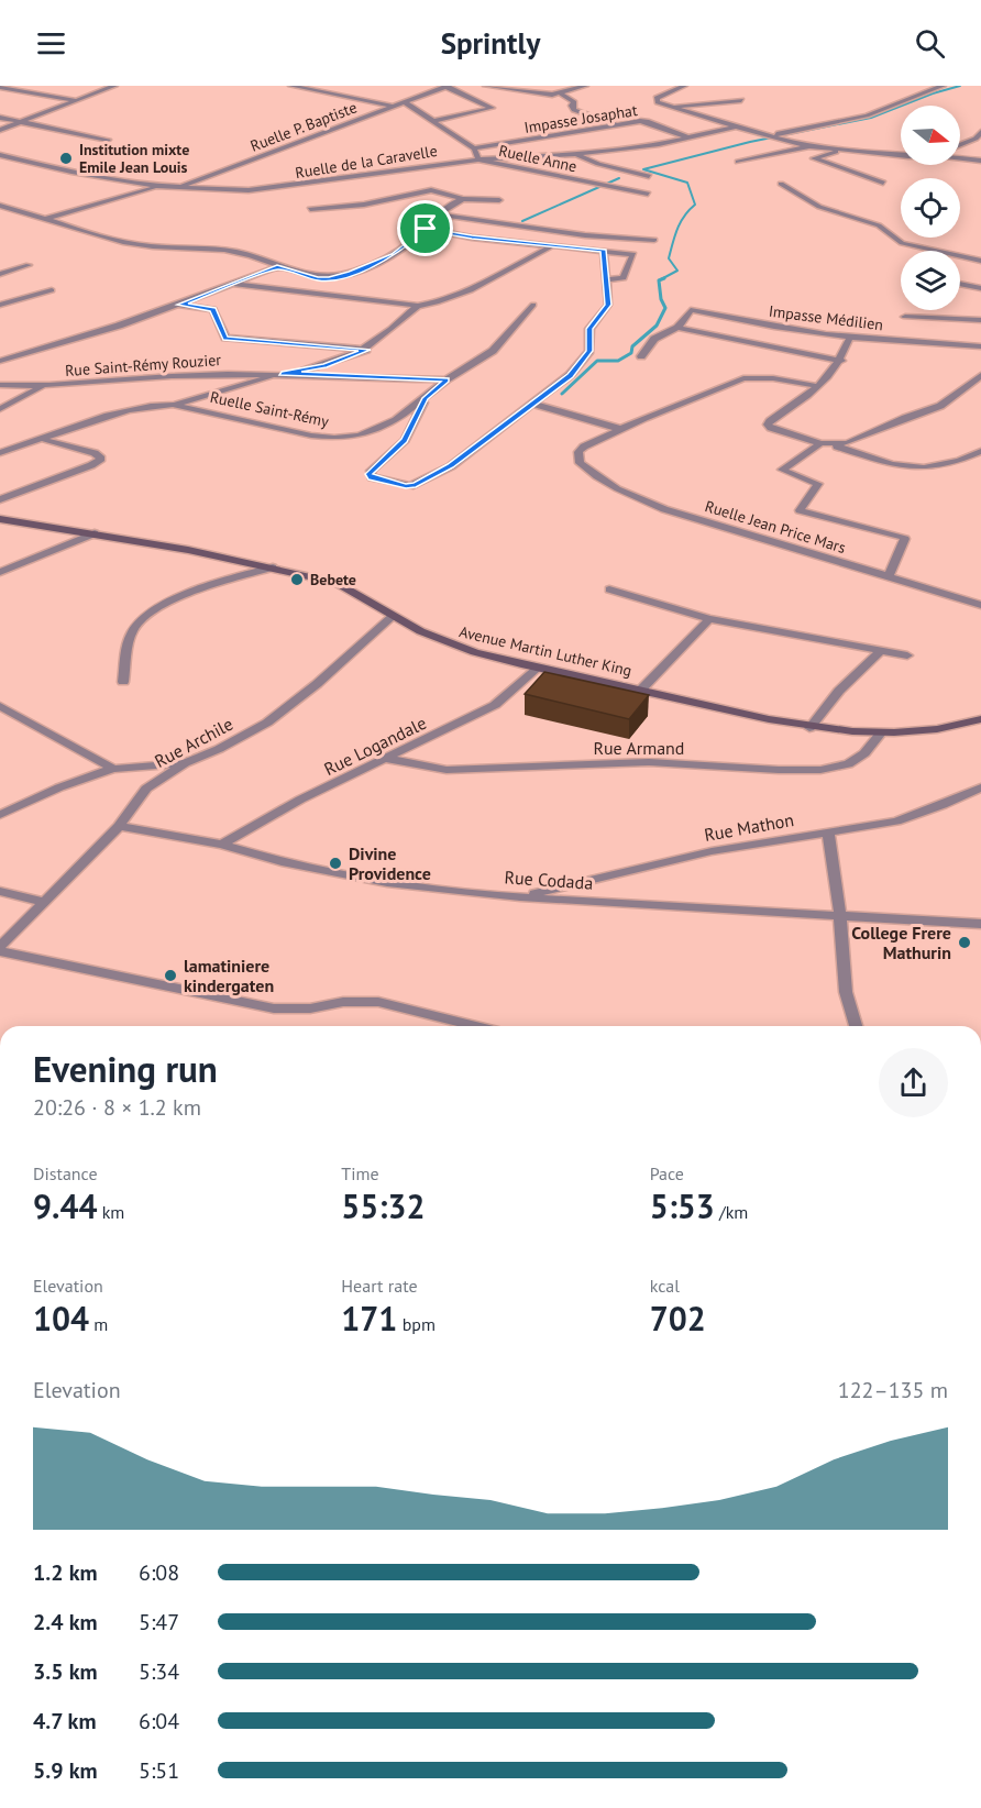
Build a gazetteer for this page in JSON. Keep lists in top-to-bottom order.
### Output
{
  "streets": {
    "main road": ["Avenue Martin Luther King"],
    "street": [
      "Impasse Josaphat",
      "Ruelle P. Baptiste",
      "Ruelle Anne",
      "Ruelle de la Caravelle",
      "Impasse Médilien",
      "Rue Saint-Rémy Rouzier",
      "Ruelle Saint-Rémy",
      "Ruelle Jean Price Mars",
      "Rue Archile",
      "Rue Logandale",
      "Rue Armand",
      "Rue Mathon",
      "Rue Codada"
    ]
  },
  "crossings": [
    ["Impasse Josaphat", "Ruelle Anne"],
    ["Impasse Josaphat", "Ruelle de la Caravelle"],
    ["Ruelle P. Baptiste", "Ruelle Anne"],
    ["Ruelle P. Baptiste", "Ruelle de la Caravelle"],
    ["Ruelle Anne", "Ruelle de la Caravelle"],
    ["Rue Saint-Rémy Rouzier", "Ruelle Saint-Rémy"],
    ["Avenue Martin Luther King", "Rue Archile"],
    ["Avenue Martin Luther King", "Rue Logandale"],
    ["Avenue Martin Luther King", "Rue Armand"],
    ["Rue Archile", "Rue Codada"],
    ["Rue Logandale", "Rue Armand"],
    ["Rue Logandale", "Rue Codada"],
    ["Rue Mathon", "Rue Codada"]
  ],
  "places": [
    "Institution mixte Emile Jean Louis",
    "Bebete",
    "Divine Providence",
    "College Frere Mathurin",
    "lamatiniere kindergaten"
  ],
  "north": "right",
  "page": {
    "header": "Sprintly",
    "heading": ["Evening run", "20:26 · 8 × 1.2 km"],
    "stats": [
      ["Distance", "9.44 km"],
      ["Time", "55:32"],
      ["Pace", "5:53 /km"],
      ["Elevation", "104 m"],
      ["Heart rate", "171 bpm"],
      ["kcal", "702"]
    ],
    "chart": ["Elevation", "122–135 m"],
    "list": [
      {
        "name": "1.2 km",
        "note": "6:08"
      },
      {
        "name": "2.4 km",
        "note": "5:47"
      },
      {
        "name": "3.5 km",
        "note": "5:34"
      },
      {
        "name": "4.7 km",
        "note": "6:04"
      },
      {
        "name": "5.9 km",
        "note": "5:51"
      }
    ]
  }
}
